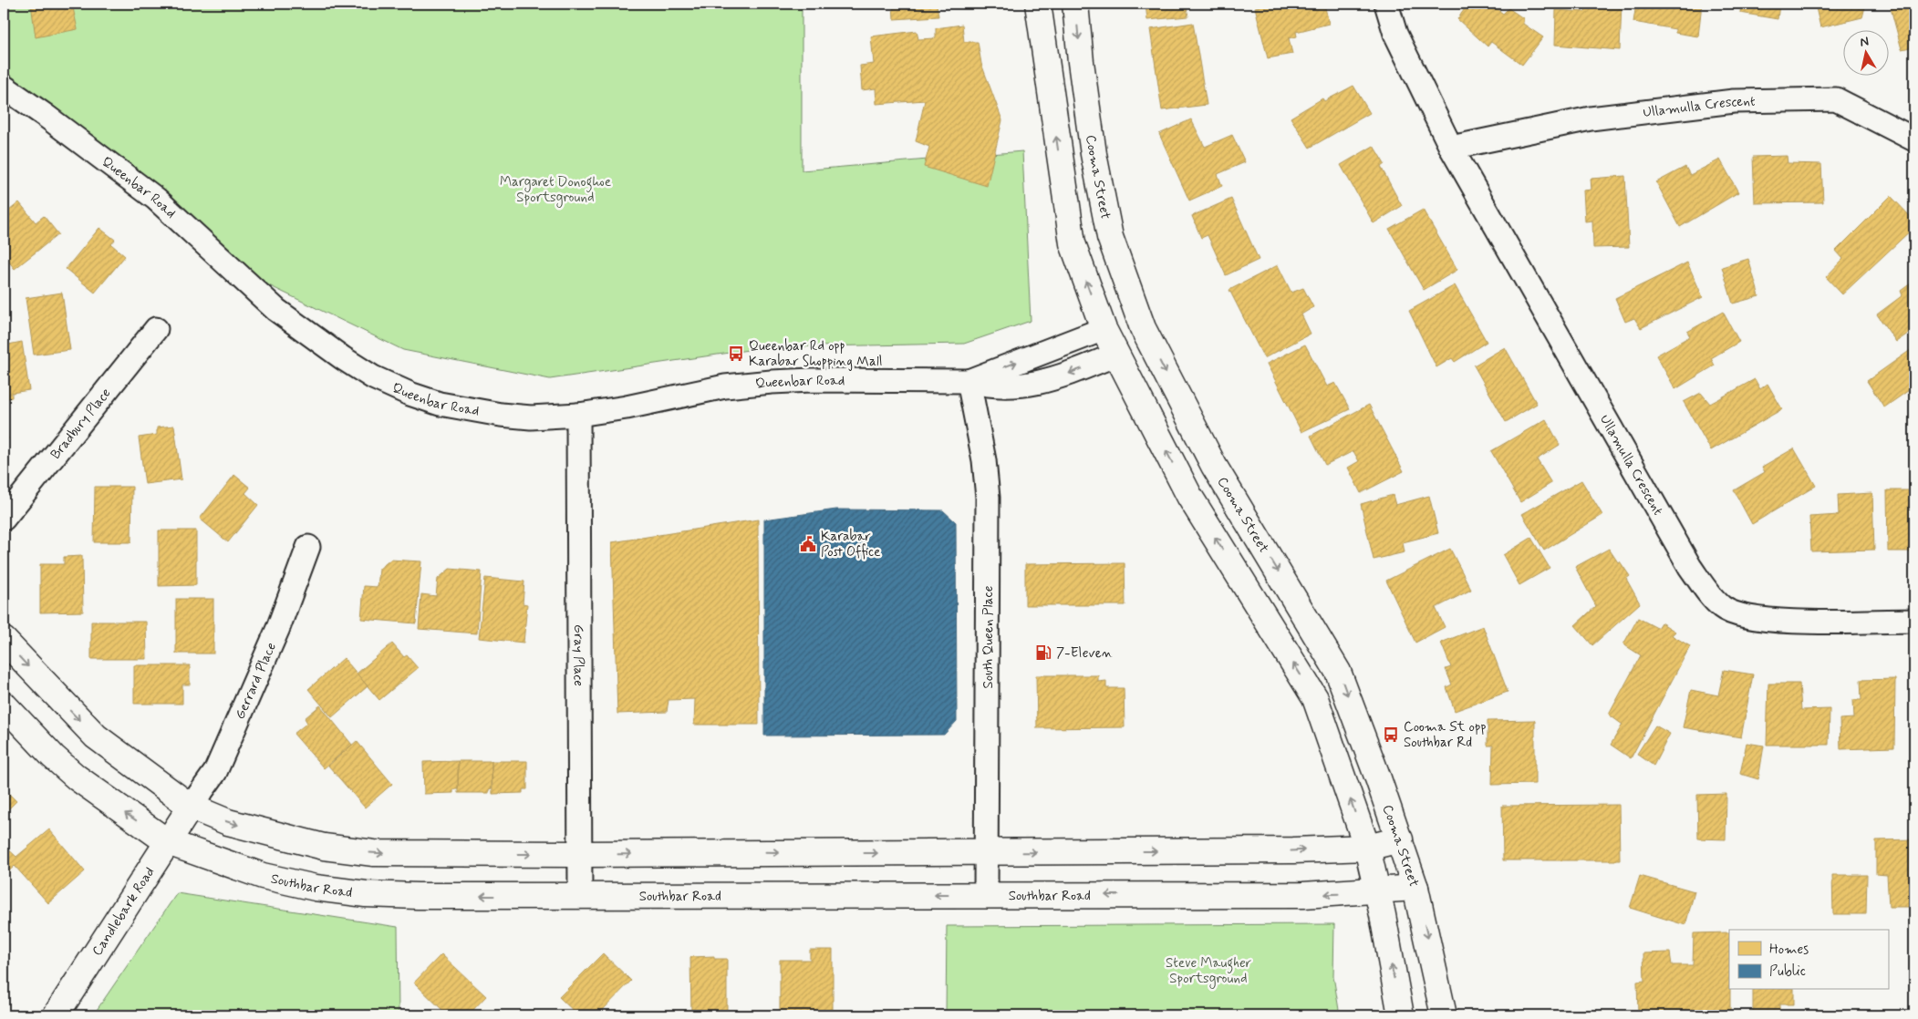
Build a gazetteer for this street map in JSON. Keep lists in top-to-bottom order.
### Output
{
  "streets": {
    "main road": ["Cooma Street", "Southbar Road", "Candlebark Road"],
    "street": [
      "Ullamulla Crescent",
      "Queenbar Road",
      "Bradbury Place",
      "South Queen Place",
      "Gray Place",
      "Gerrard Place"
    ]
  },
  "crossings": [
    ["Cooma Street", "Southbar Road"],
    ["Queenbar Road", "South Queen Place"],
    ["Queenbar Road", "Gray Place"],
    ["South Queen Place", "Southbar Road"],
    ["Gray Place", "Southbar Road"],
    ["Gerrard Place", "Candlebark Road"],
    ["Southbar Road", "Candlebark Road"]
  ],
  "parks": ["Margaret Donoghoe Sportsground", "Steve Maugher Sportsground"],
  "places": {
    "bus stop": ["Queenbar Rd opp Karabar Shopping Mall", "Cooma St opp Southbar Rd"],
    "public building": ["Karabar Post Office"],
    "fuel station": ["7-Eleven"]
  },
  "legend": ["Homes", "Public"],
  "north": "top"
}
